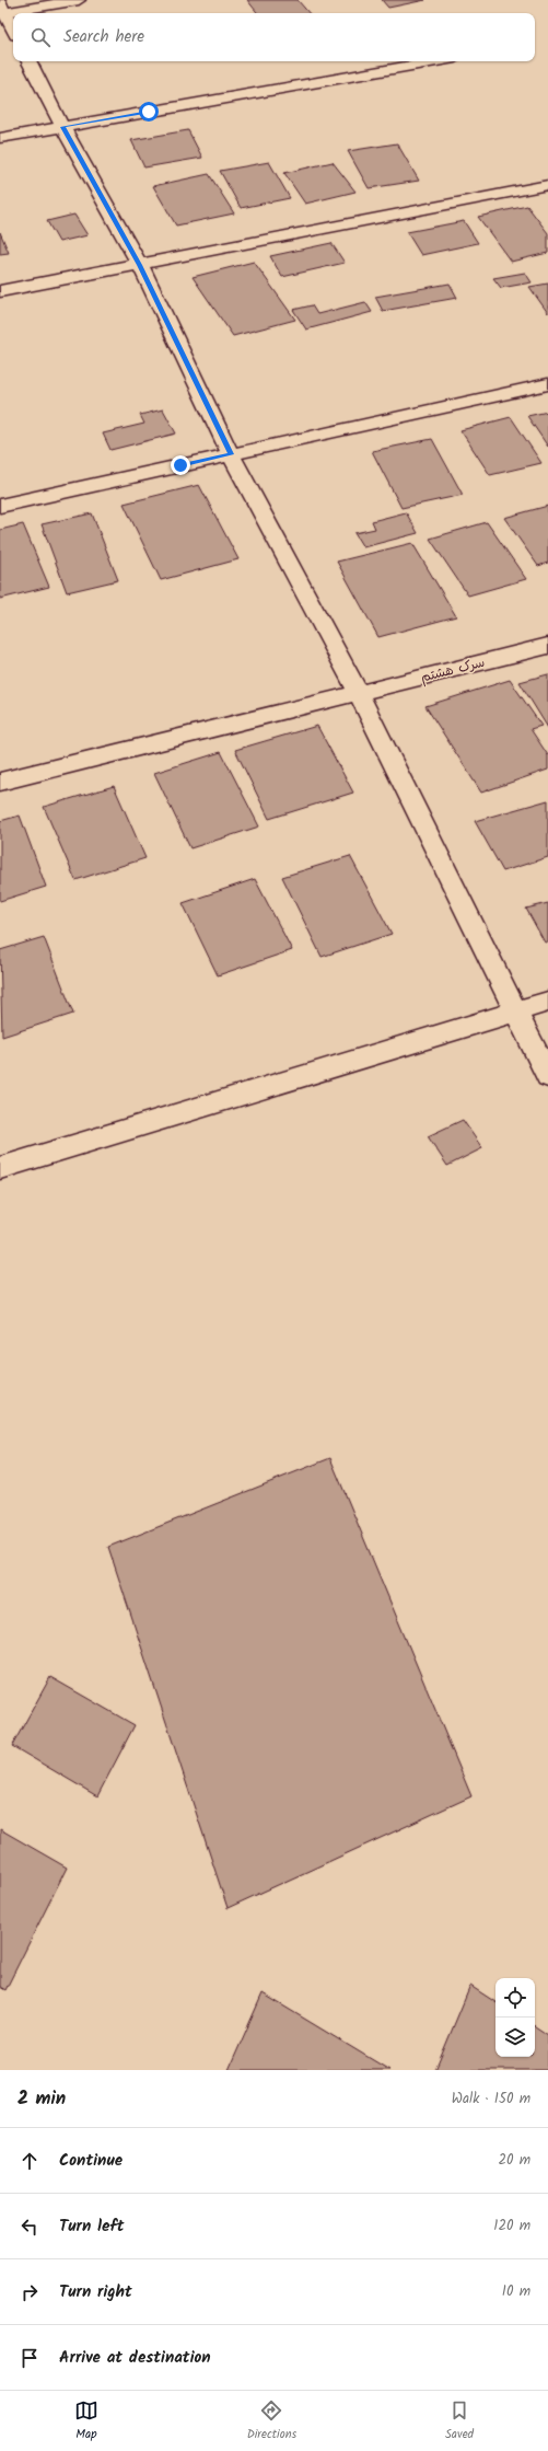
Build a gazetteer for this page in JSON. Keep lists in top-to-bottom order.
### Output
{
  "streets": {
    "street": ["سرک هشتم"]
  },
  "page": {
    "search": "Search here",
    "heading": ["2 min", "Walk · 150 m"],
    "list": [
      ["Continue", "20 m"],
      ["Turn left", "120 m"],
      ["Turn right", "10 m"],
      "Arrive at destination"
    ],
    "nav": ["Map", "Directions", "Saved"]
  }
}
